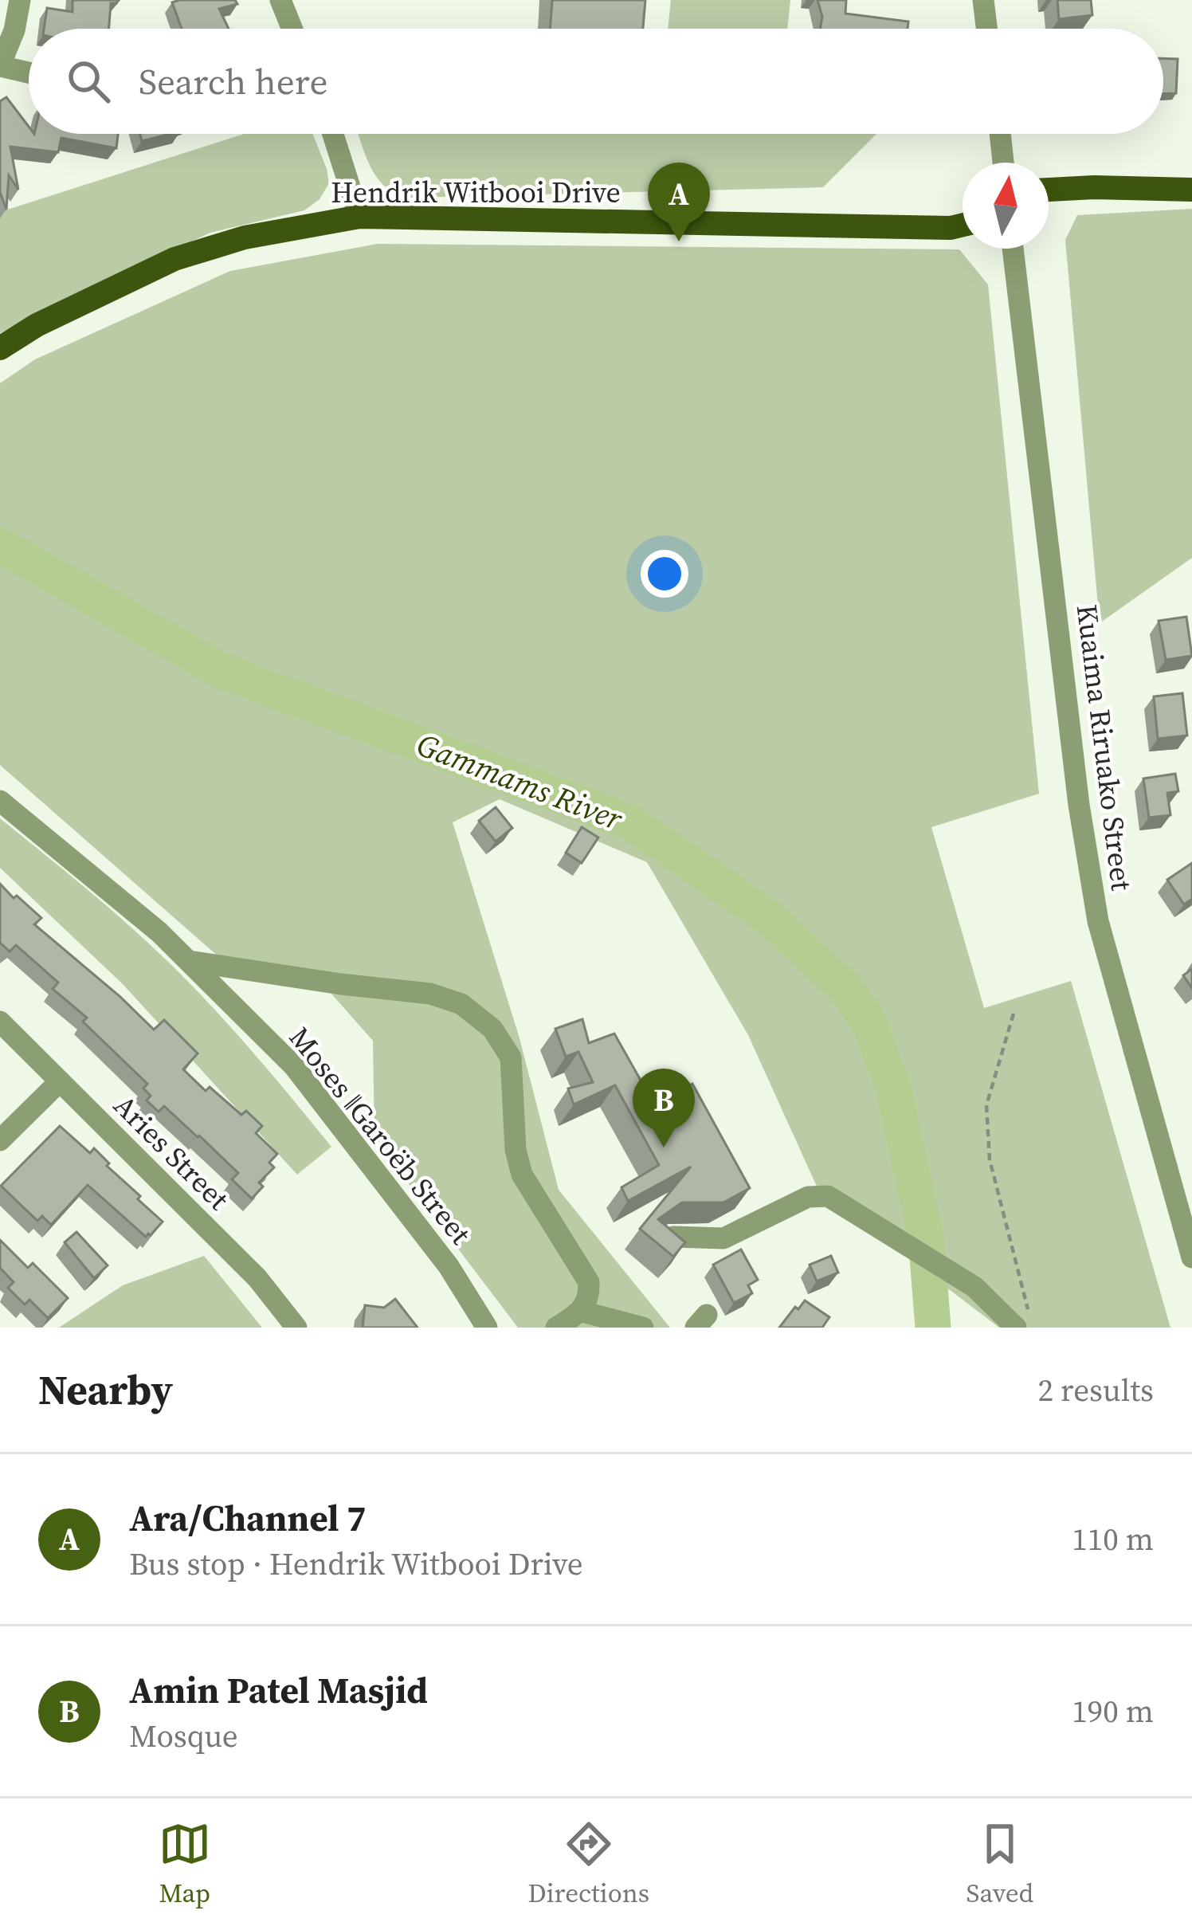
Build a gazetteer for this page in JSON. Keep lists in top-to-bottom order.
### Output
{
  "streets": {
    "main road": ["Hendrik Witbooi Drive"],
    "street": ["Kuaima Riruako Street", "Moses ǁGaroëb Street", "Aries Street"]
  },
  "water": ["Gammams River"],
  "north": "top",
  "page": {
    "search": "Search here",
    "pins": ["A", "B"],
    "heading": ["Nearby", "2 results"],
    "list": [
      {
        "mark": "A",
        "name": "Ara/Channel 7",
        "note": "Bus stop · Hendrik Witbooi Drive",
        "value": "110 m"
      },
      {
        "mark": "B",
        "name": "Amin Patel Masjid",
        "note": "Mosque",
        "value": "190 m"
      }
    ],
    "nav": ["Map", "Directions", "Saved"]
  }
}
